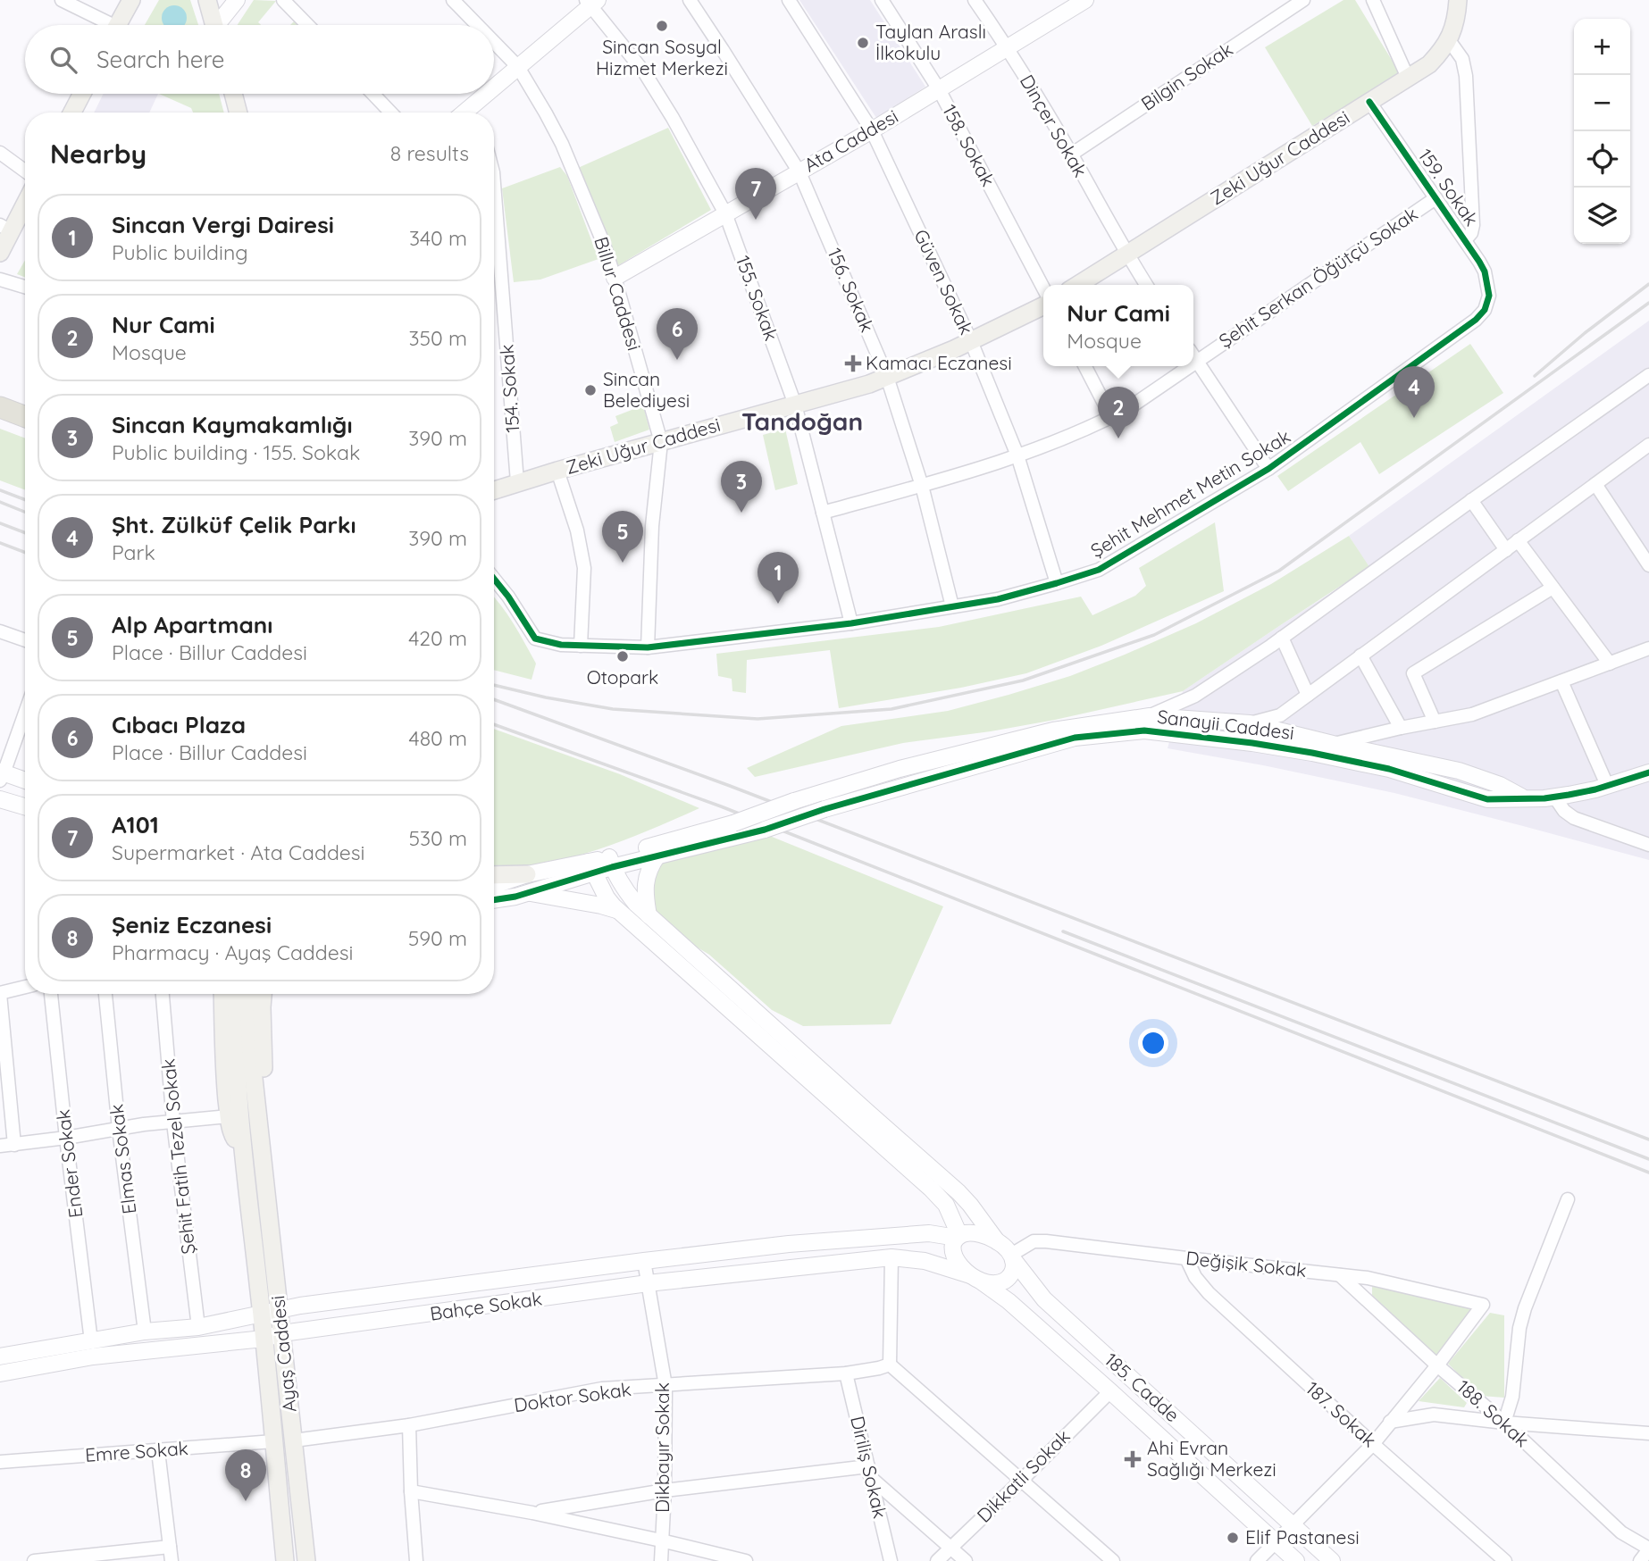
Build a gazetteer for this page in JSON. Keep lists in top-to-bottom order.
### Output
{
  "streets": {
    "main road": ["Zeki Uğur Caddesi", "Ayaş Caddesi"],
    "street": [
      "Bilgin Sokak",
      "Dinçer Sokak",
      "Ata Caddesi",
      "158. Sokak",
      "159. Sokak",
      "Şehit Serkan Öğütçü Sokak",
      "Güven Sokak",
      "156. Sokak",
      "Billur Caddesi",
      "155. Sokak",
      "154. Sokak",
      "Şehit Mehmet Metin Sokak",
      "Sanayii Caddesi",
      "Şehit Fatih Tezel Sokak",
      "Elmas Sokak",
      "Ender Sokak",
      "Değişik Sokak",
      "Bahçe Sokak",
      "185. Cadde",
      "Doktor Sokak",
      "188. Sokak",
      "187. Sokak",
      "Dikbayır Sokak",
      "Emre Sokak",
      "Diriliş Sokak",
      "Dikkatli Sokak"
    ]
  },
  "crossings": [
    ["Bilgin Sokak", "Dinçer Sokak"],
    ["Dinçer Sokak", "Ata Caddesi"],
    ["Dinçer Sokak", "Zeki Uğur Caddesi"],
    ["Ata Caddesi", "158. Sokak"],
    ["Ata Caddesi", "Güven Sokak"],
    ["Ata Caddesi", "156. Sokak"],
    ["Ata Caddesi", "Billur Caddesi"],
    ["Ata Caddesi", "155. Sokak"],
    ["Zeki Uğur Caddesi", "159. Sokak"],
    ["Zeki Uğur Caddesi", "Güven Sokak"],
    ["Zeki Uğur Caddesi", "156. Sokak"],
    ["Zeki Uğur Caddesi", "Billur Caddesi"],
    ["Zeki Uğur Caddesi", "155. Sokak"],
    ["Zeki Uğur Caddesi", "154. Sokak"],
    ["159. Sokak", "Şehit Serkan Öğütçü Sokak"],
    ["159. Sokak", "Şehit Mehmet Metin Sokak"],
    ["Şehit Serkan Öğütçü Sokak", "Güven Sokak"],
    ["Şehit Serkan Öğütçü Sokak", "156. Sokak"],
    ["Şehit Serkan Öğütçü Sokak", "155. Sokak"],
    ["Güven Sokak", "Şehit Mehmet Metin Sokak"],
    ["156. Sokak", "Şehit Mehmet Metin Sokak"],
    ["Billur Caddesi", "Şehit Mehmet Metin Sokak"],
    ["155. Sokak", "Şehit Mehmet Metin Sokak"],
    ["Şehit Fatih Tezel Sokak", "Bahçe Sokak"],
    ["Elmas Sokak", "Bahçe Sokak"],
    ["Ender Sokak", "Bahçe Sokak"],
    ["Değişik Sokak", "Bahçe Sokak"],
    ["Değişik Sokak", "185. Cadde"],
    ["Değişik Sokak", "188. Sokak"],
    ["Değişik Sokak", "187. Sokak"],
    ["Bahçe Sokak", "Ayaş Caddesi"],
    ["Bahçe Sokak", "185. Cadde"],
    ["Bahçe Sokak", "Dikbayır Sokak"],
    ["Ayaş Caddesi", "Doktor Sokak"],
    ["Ayaş Caddesi", "Emre Sokak"],
    ["185. Cadde", "Dikkatli Sokak"],
    ["Doktor Sokak", "Dikbayır Sokak"],
    ["Doktor Sokak", "Diriliş Sokak"]
  ],
  "districts": ["Tandoğan"],
  "places": {
    "other": [
      "Sincan Sosyal Hizmet Merkezi",
      "Taylan Araslı İlkokulu",
      "Sincan Belediyesi",
      "Otopark",
      "Elif Pastanesi"
    ],
    "health": ["Kamacı Eczanesi", "Ahi Evran Sağlığı Merkezi"]
  },
  "page": {
    "map_buttons": ["+", "−"],
    "search": "Search here",
    "heading": ["Nearby", "8 results"],
    "pins": [
      "7",
      "6",
      "4",
      "2",
      "3",
      "5",
      "1",
      "8"
    ],
    "list": [
      {
        "mark": "1",
        "name": "Sincan Vergi Dairesi",
        "note": "Public building",
        "value": "340 m"
      },
      {
        "mark": "2",
        "name": "Nur Cami",
        "note": "Mosque",
        "value": "350 m"
      },
      {
        "mark": "3",
        "name": "Sincan Kaymakamlığı",
        "note": "Public building · 155. Sokak",
        "value": "390 m"
      },
      {
        "mark": "4",
        "name": "Şht. Zülküf Çelik Parkı",
        "note": "Park",
        "value": "390 m"
      },
      {
        "mark": "5",
        "name": "Alp Apartmanı",
        "note": "Place · Billur Caddesi",
        "value": "420 m"
      },
      {
        "mark": "6",
        "name": "Cıbacı Plaza",
        "note": "Place · Billur Caddesi",
        "value": "480 m"
      },
      {
        "mark": "7",
        "name": "A101",
        "note": "Supermarket · Ata Caddesi",
        "value": "530 m"
      },
      {
        "mark": "8",
        "name": "Şeniz Eczanesi",
        "note": "Pharmacy · Ayaş Caddesi",
        "value": "590 m"
      }
    ],
    "popup": ["Nur Cami", "Mosque"]
  }
}
